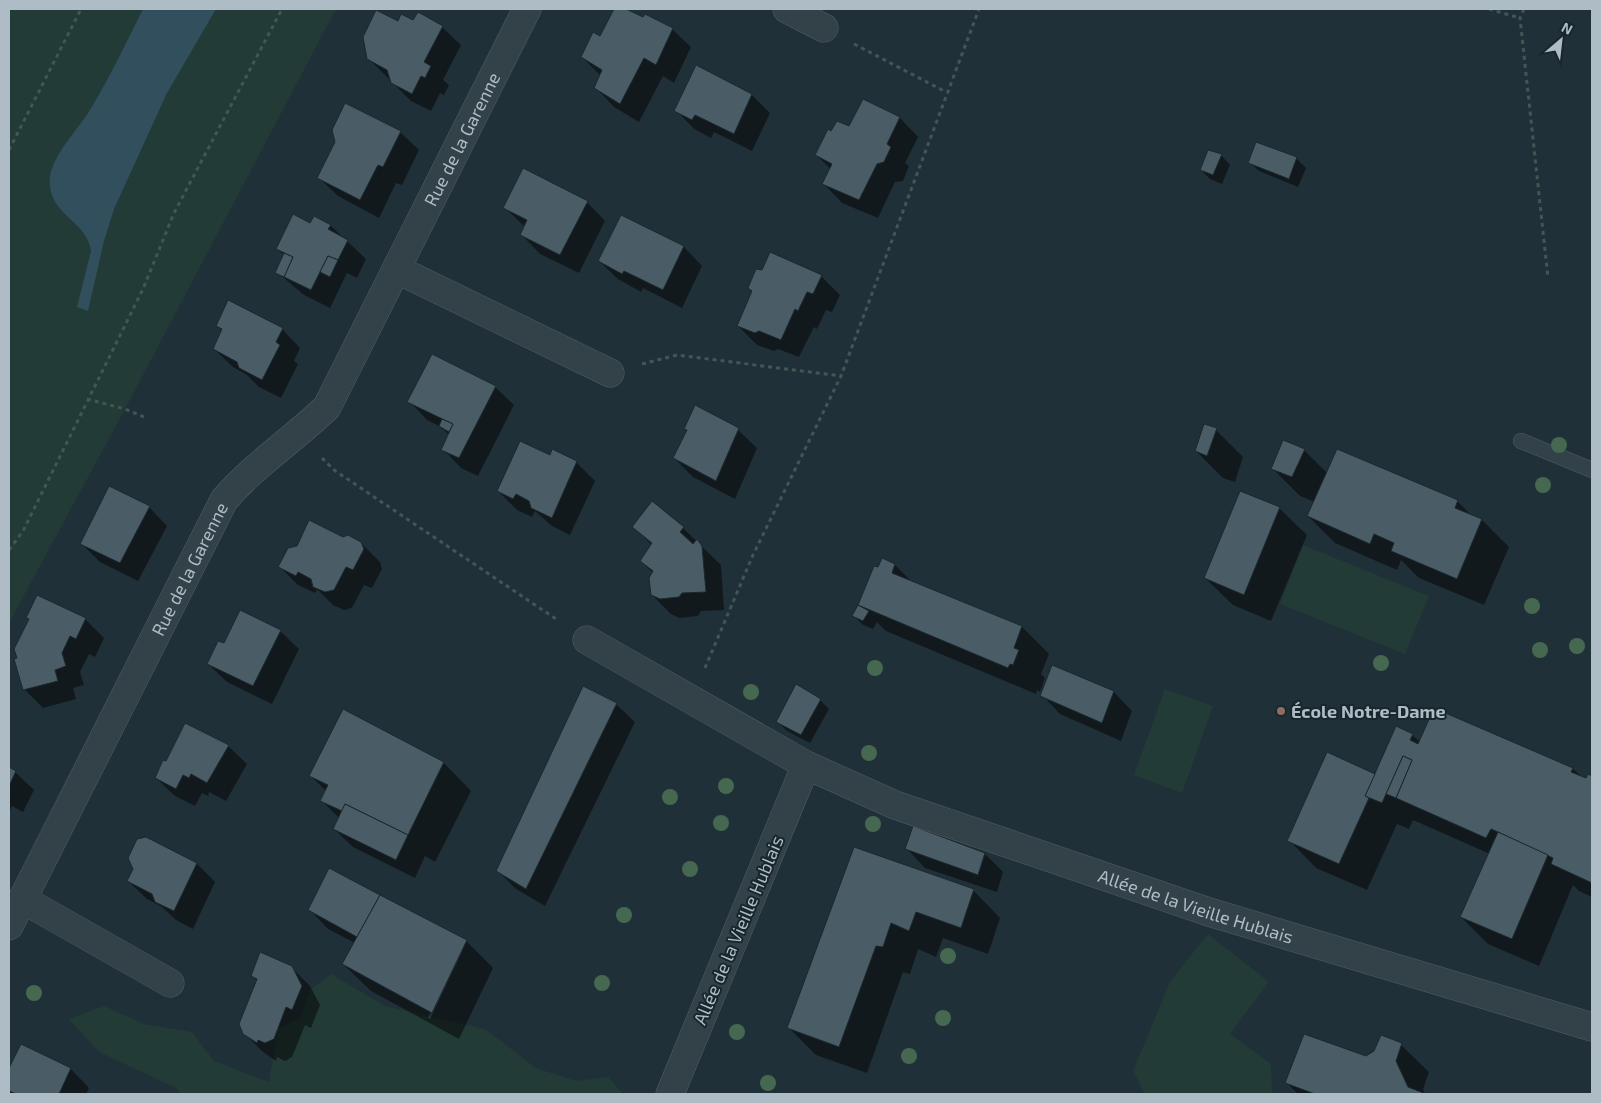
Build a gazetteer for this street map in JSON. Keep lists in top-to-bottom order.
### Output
{
  "streets": {
    "street": ["Rue de la Garenne", "Allée de la Vieille Hublais"]
  },
  "places": ["École Notre-Dame"],
  "north": "top right"
}
